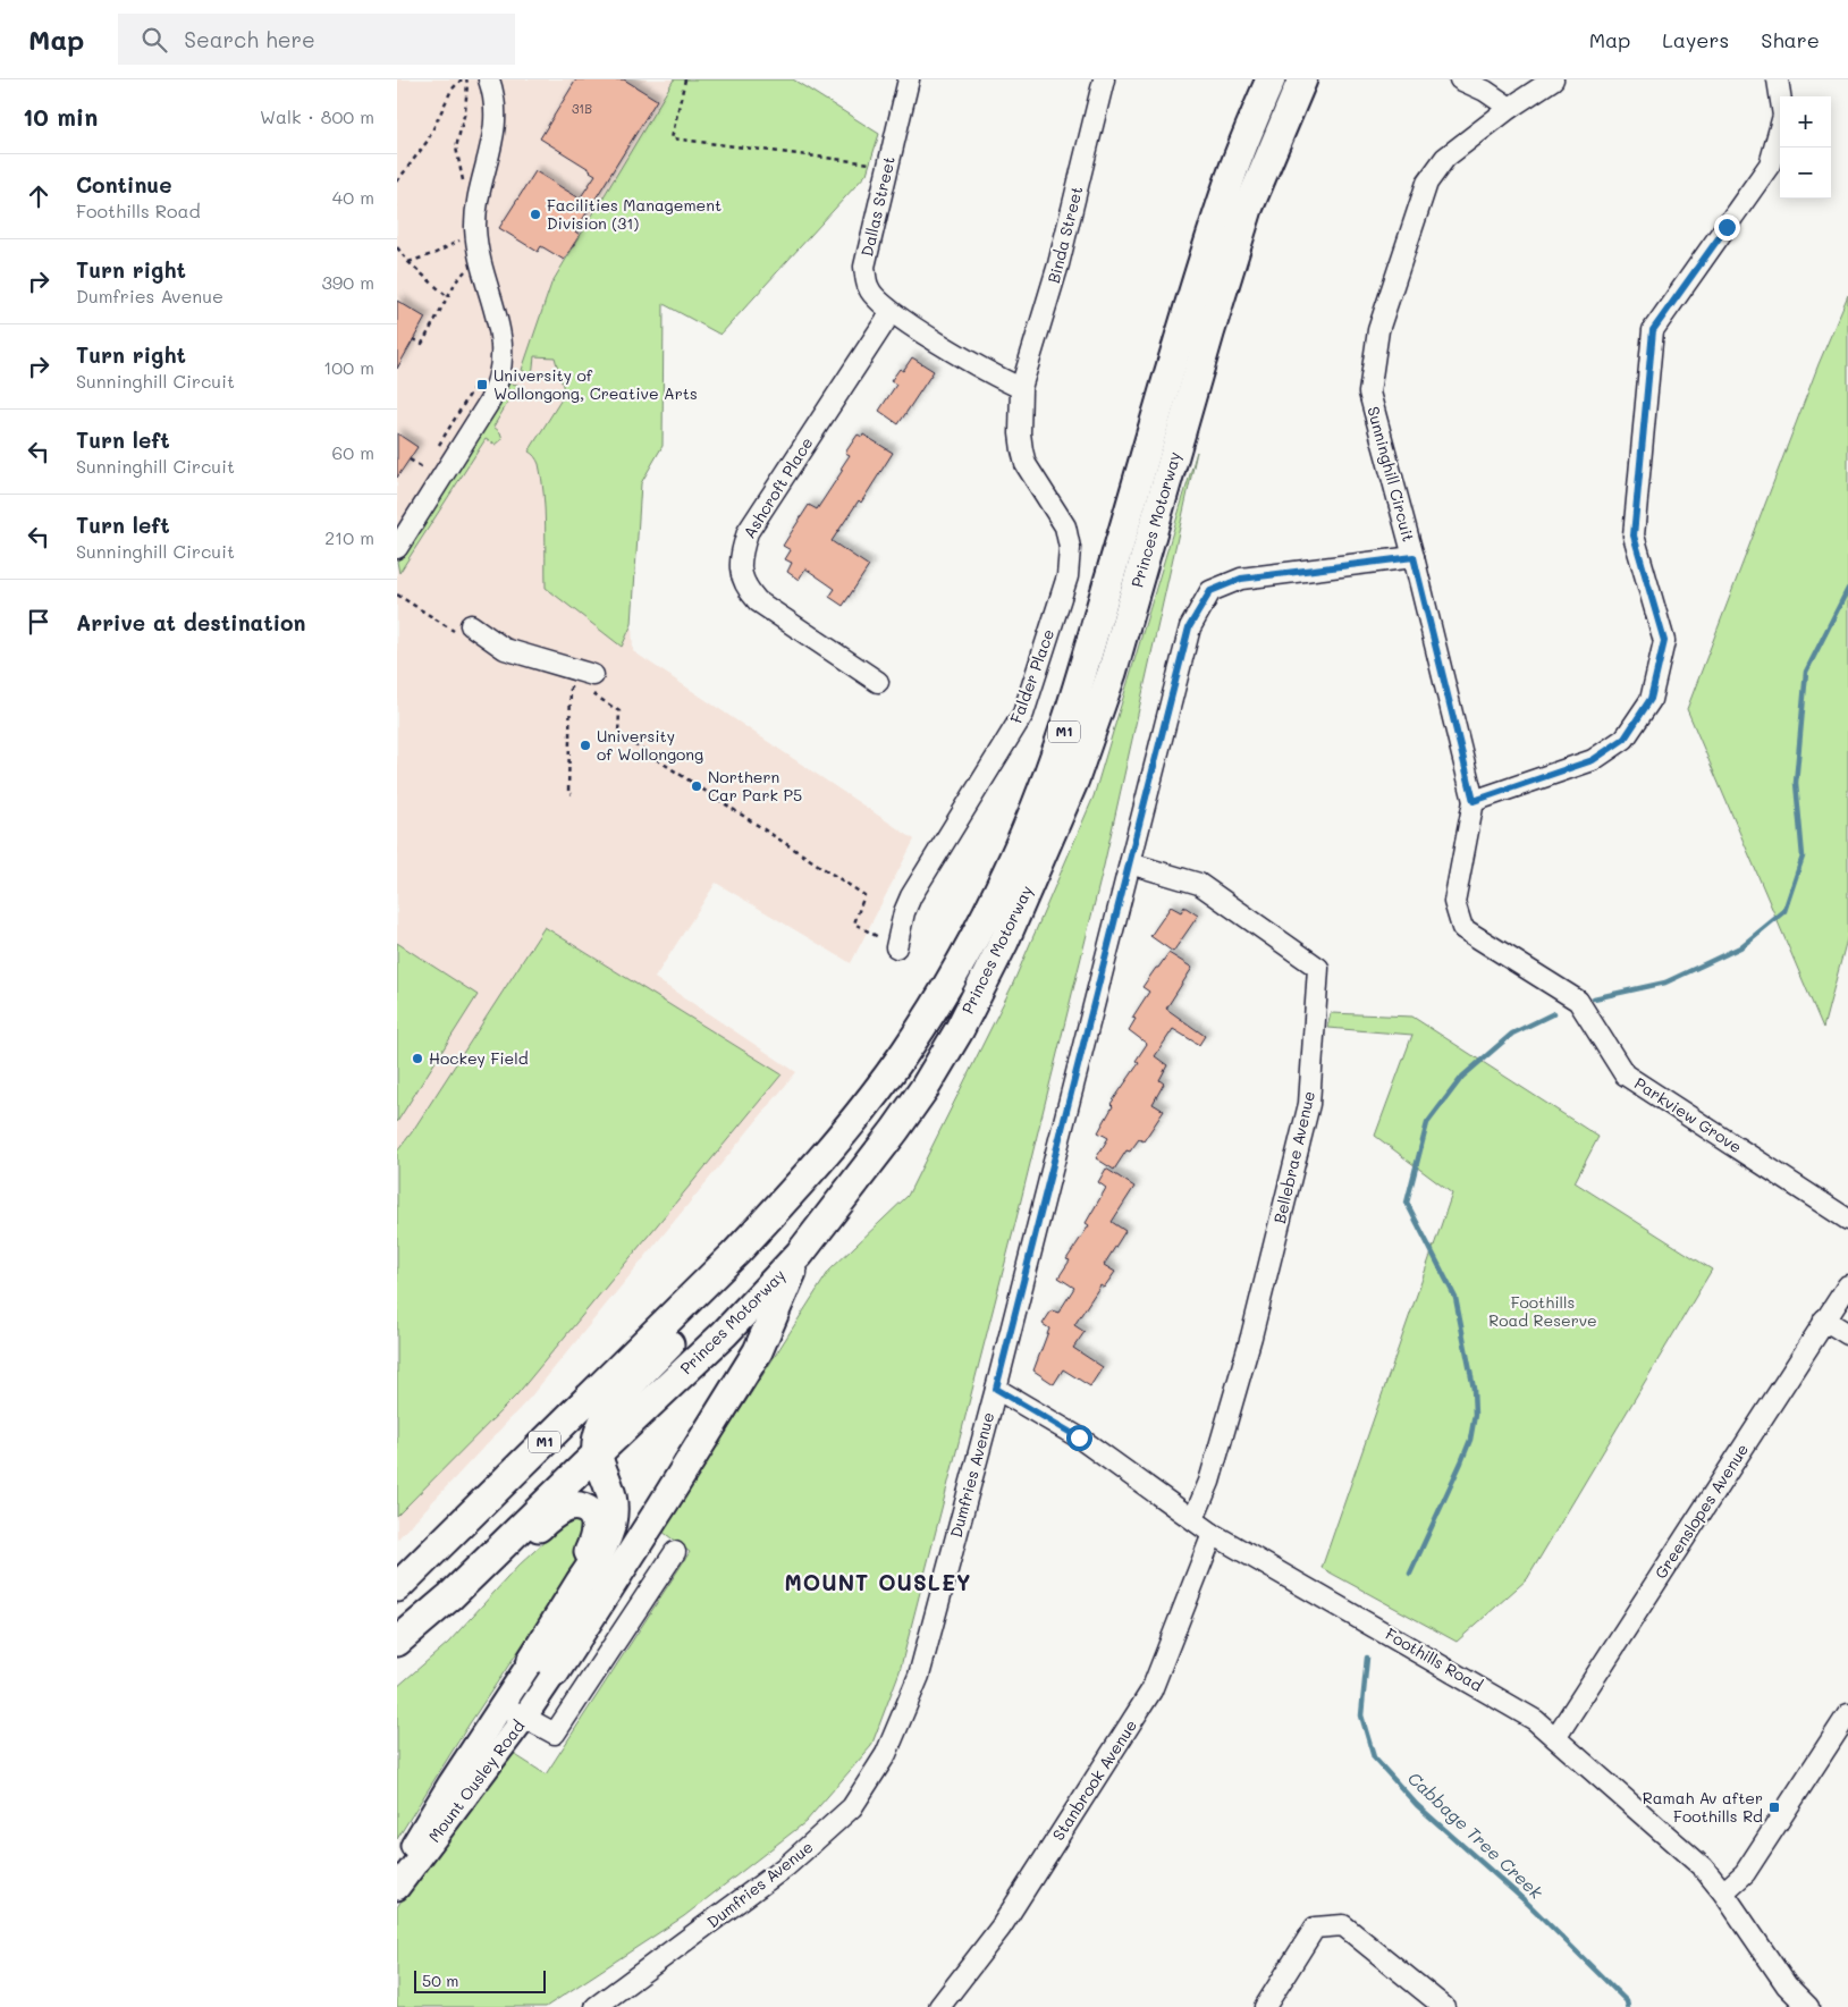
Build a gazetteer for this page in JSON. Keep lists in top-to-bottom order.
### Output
{
  "streets": {
    "highway": ["Princes Motorway", "M1"],
    "main road": ["Mount Ousley Road"],
    "street": [
      "Dallas Street",
      "Binda Street",
      "Sunninghill Circuit",
      "Ashcroft Place",
      "Falder Place",
      "Parkview Grove",
      "Bellebrae Avenue",
      "Dumfries Avenue",
      "Greenslopes Avenue",
      "Foothills Road",
      "Stanbrook Avenue"
    ]
  },
  "crossings": [
    ["Dallas Street", "Binda Street"],
    ["Dallas Street", "Ashcroft Place"],
    ["Dallas Street", "Falder Place"],
    ["Binda Street", "Falder Place"],
    ["Sunninghill Circuit", "Parkview Grove"],
    ["Sunninghill Circuit", "Dumfries Avenue"],
    ["Bellebrae Avenue", "Dumfries Avenue"],
    ["Bellebrae Avenue", "Foothills Road"],
    ["Dumfries Avenue", "Foothills Road"],
    ["Greenslopes Avenue", "Foothills Road"],
    ["Foothills Road", "Stanbrook Avenue"]
  ],
  "districts": ["MOUNT OUSLEY"],
  "water": ["Cabbage Tree Creek"],
  "parks": ["Foothills Road Reserve"],
  "places": {
    "other": [
      "Facilities Management Division (31)",
      "University of Wollongong",
      "Northern Car Park P5",
      "Hockey Field"
    ],
    "transit": ["University of Wollongong, Creative Arts", "Ramah Av after Foothills Rd"]
  },
  "house_numbers": ["31B"],
  "scale_bar": "50 m",
  "page": {
    "header": "Map",
    "search": "Search here",
    "nav": ["Map", "Layers", "Share"],
    "heading": ["10 min", "Walk · 800 m"],
    "map_buttons": ["+", "−"],
    "list": [
      ["Continue", "Foothills Road", "40 m"],
      ["Turn right", "Dumfries Avenue", "390 m"],
      ["Turn right", "Sunninghill Circuit", "100 m"],
      ["Turn left", "Sunninghill Circuit", "60 m"],
      ["Turn left", "Sunninghill Circuit", "210 m"],
      "Arrive at destination"
    ],
    "scale": "50 m"
  }
}
